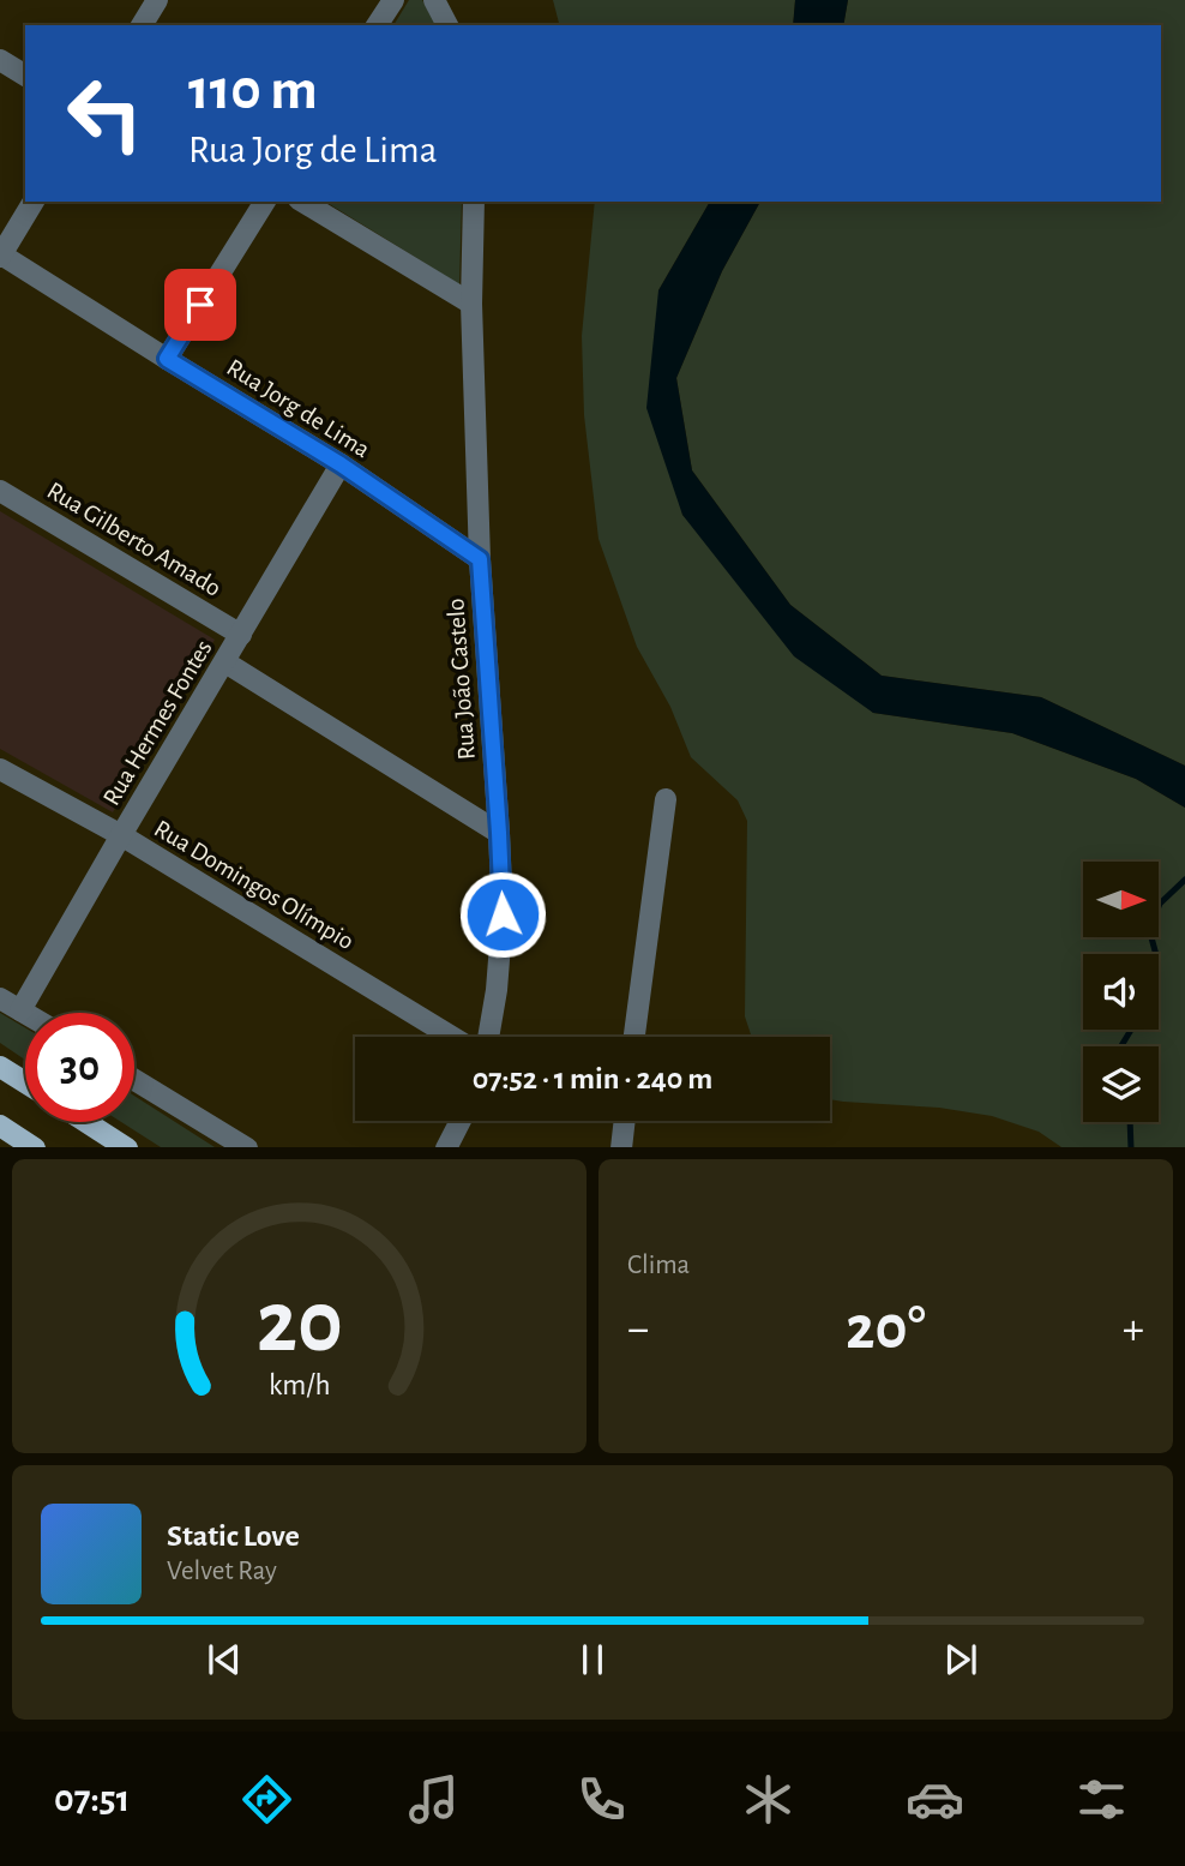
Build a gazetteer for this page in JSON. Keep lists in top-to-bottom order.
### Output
{
  "streets": {
    "street": [
      "Rua Jorg de Lima",
      "Rua Gilberto Amado",
      "Rua João Castelo",
      "Rua Hermes Fontes",
      "Rua Domingos Olímpio"
    ]
  },
  "crossings": [
    ["Rua Jorg de Lima", "Rua João Castelo"],
    ["Rua Jorg de Lima", "Rua Hermes Fontes"],
    ["Rua Gilberto Amado", "Rua Hermes Fontes"],
    ["Rua Hermes Fontes", "Rua Domingos Olímpio"]
  ],
  "north": "right",
  "page": {
    "turn": ["110 m", "Rua Jorg de Lima"],
    "limit": "30",
    "trip": "07:52 · 1 min · 240 m",
    "tile": "Clima",
    "heat": ["−", "20°", "+"],
    "song": ["Static Love", "Velvet Ray"],
    "tabs": "07:51",
    "gauge": ["20", "km/h"]
  }
}
